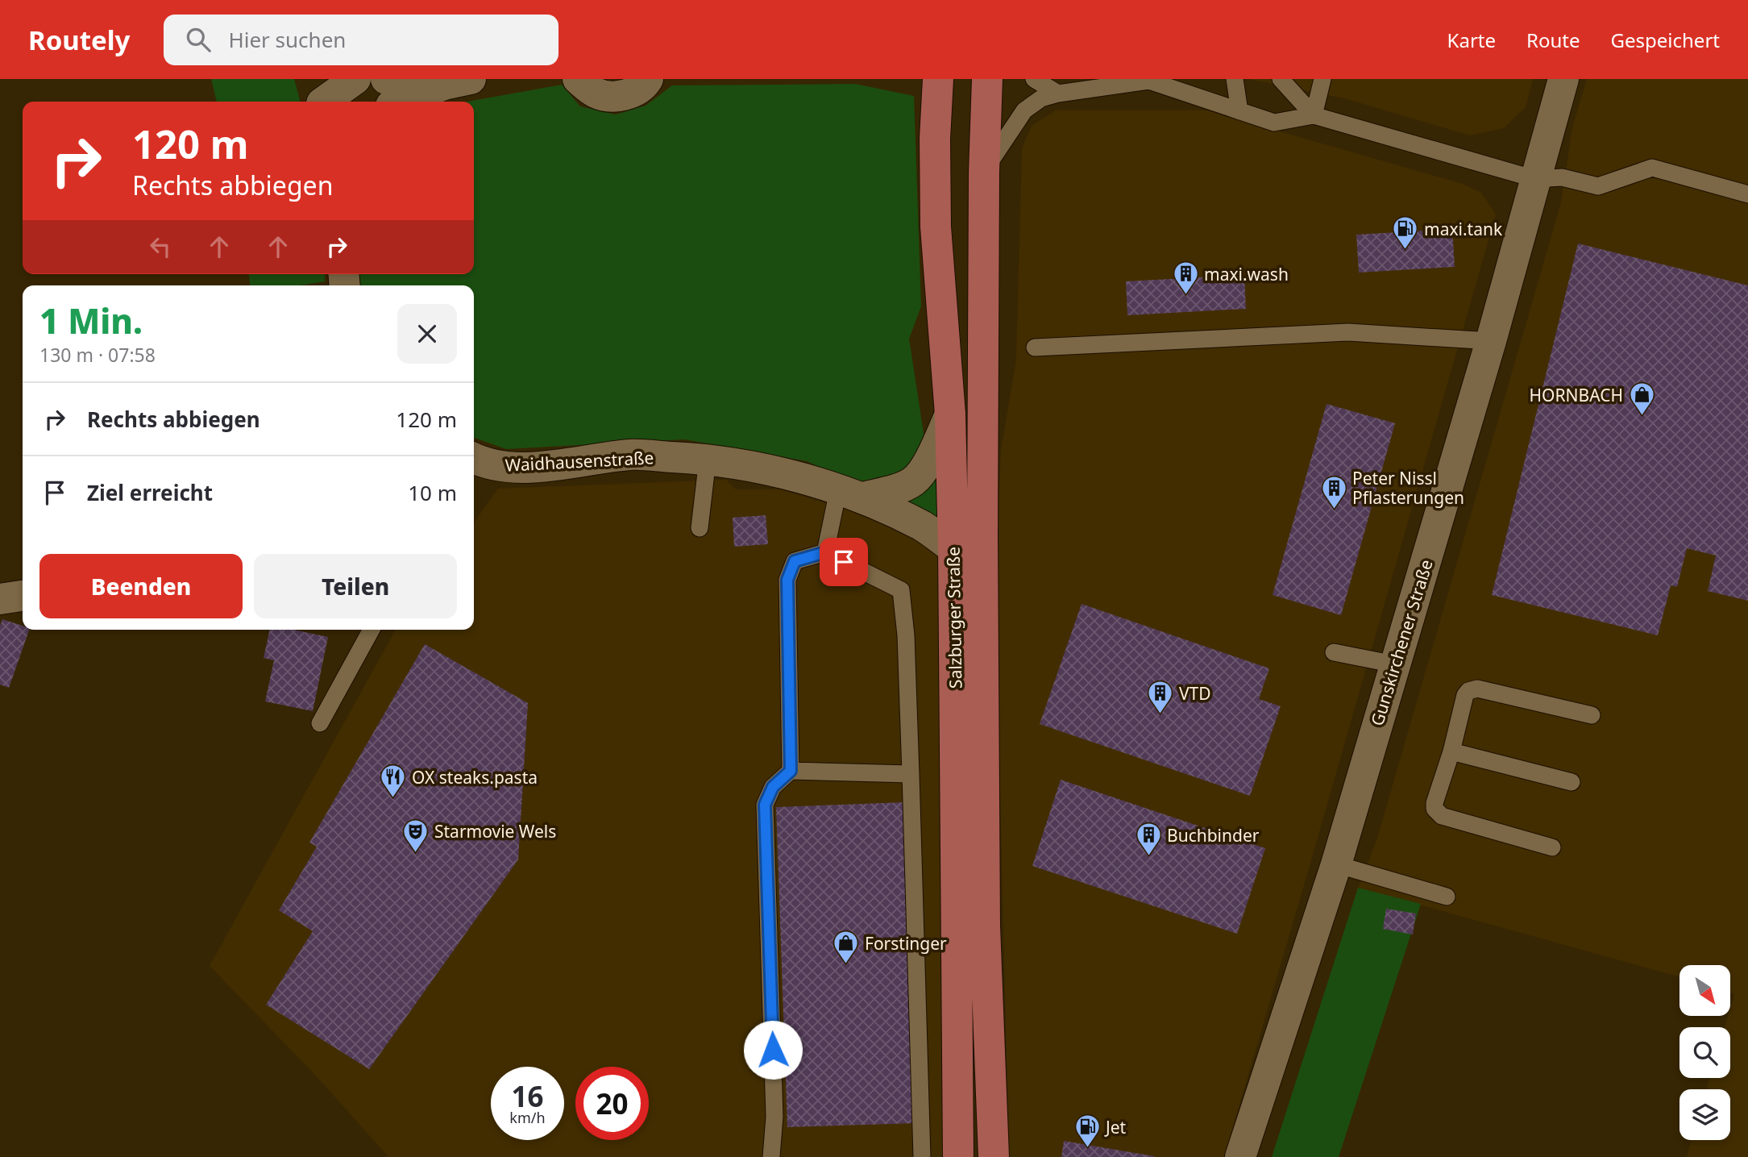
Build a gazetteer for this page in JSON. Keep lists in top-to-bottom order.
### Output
{
  "streets": {
    "main road": ["Salzburger Straße"],
    "street": ["Waidhausenstraße", "Gunskirchener Straße"]
  },
  "crossings": [
    ["Waidhausenstraße", "Salzburger Straße"]
  ],
  "places": {
    "fuel station": ["maxi.tank", "Jet"],
    "building": [
      "maxi.wash",
      "Peter Nissl Pflasterungen",
      "VTD",
      "Buchbinder"
    ],
    "shop": ["HORNBACH", "Forstinger"],
    "restaurant": ["OX steaks.pasta"],
    "theatre": ["Starmovie Wels"]
  },
  "north": "bottom right",
  "page": {
    "header": "Routely",
    "search": "Hier suchen",
    "nav": ["Karte", "Route", "Gespeichert"],
    "turn": ["120 m", "Rechts abbiegen"],
    "heading": ["1 Min.", "130 m · 07:58"],
    "list": [
      {
        "name": "Rechts abbiegen",
        "value": "120 m"
      },
      {
        "name": "Ziel erreicht",
        "value": "10 m"
      }
    ],
    "buttons": ["Beenden", "Teilen"],
    "speed": "16 km/h",
    "limit": "20"
  }
}
